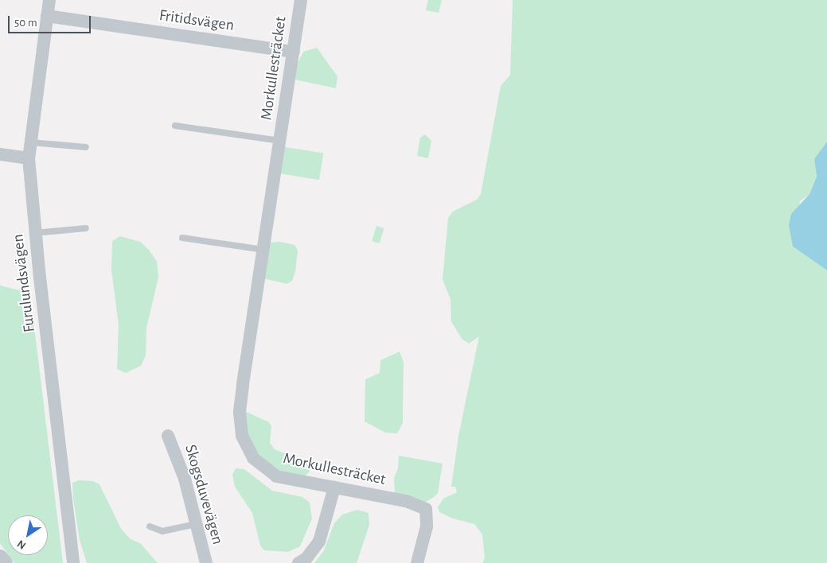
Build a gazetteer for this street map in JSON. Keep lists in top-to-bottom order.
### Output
{
  "streets": {
    "street": [
      "Fritidsvägen",
      "Morkullesträcket",
      "Furulundsvägen",
      "Skogsduvevägen"
    ]
  },
  "crossings": [
    ["Fritidsvägen", "Morkullesträcket"],
    ["Fritidsvägen", "Furulundsvägen"]
  ],
  "scale_bar": "50 m",
  "north": "bottom left"
}
